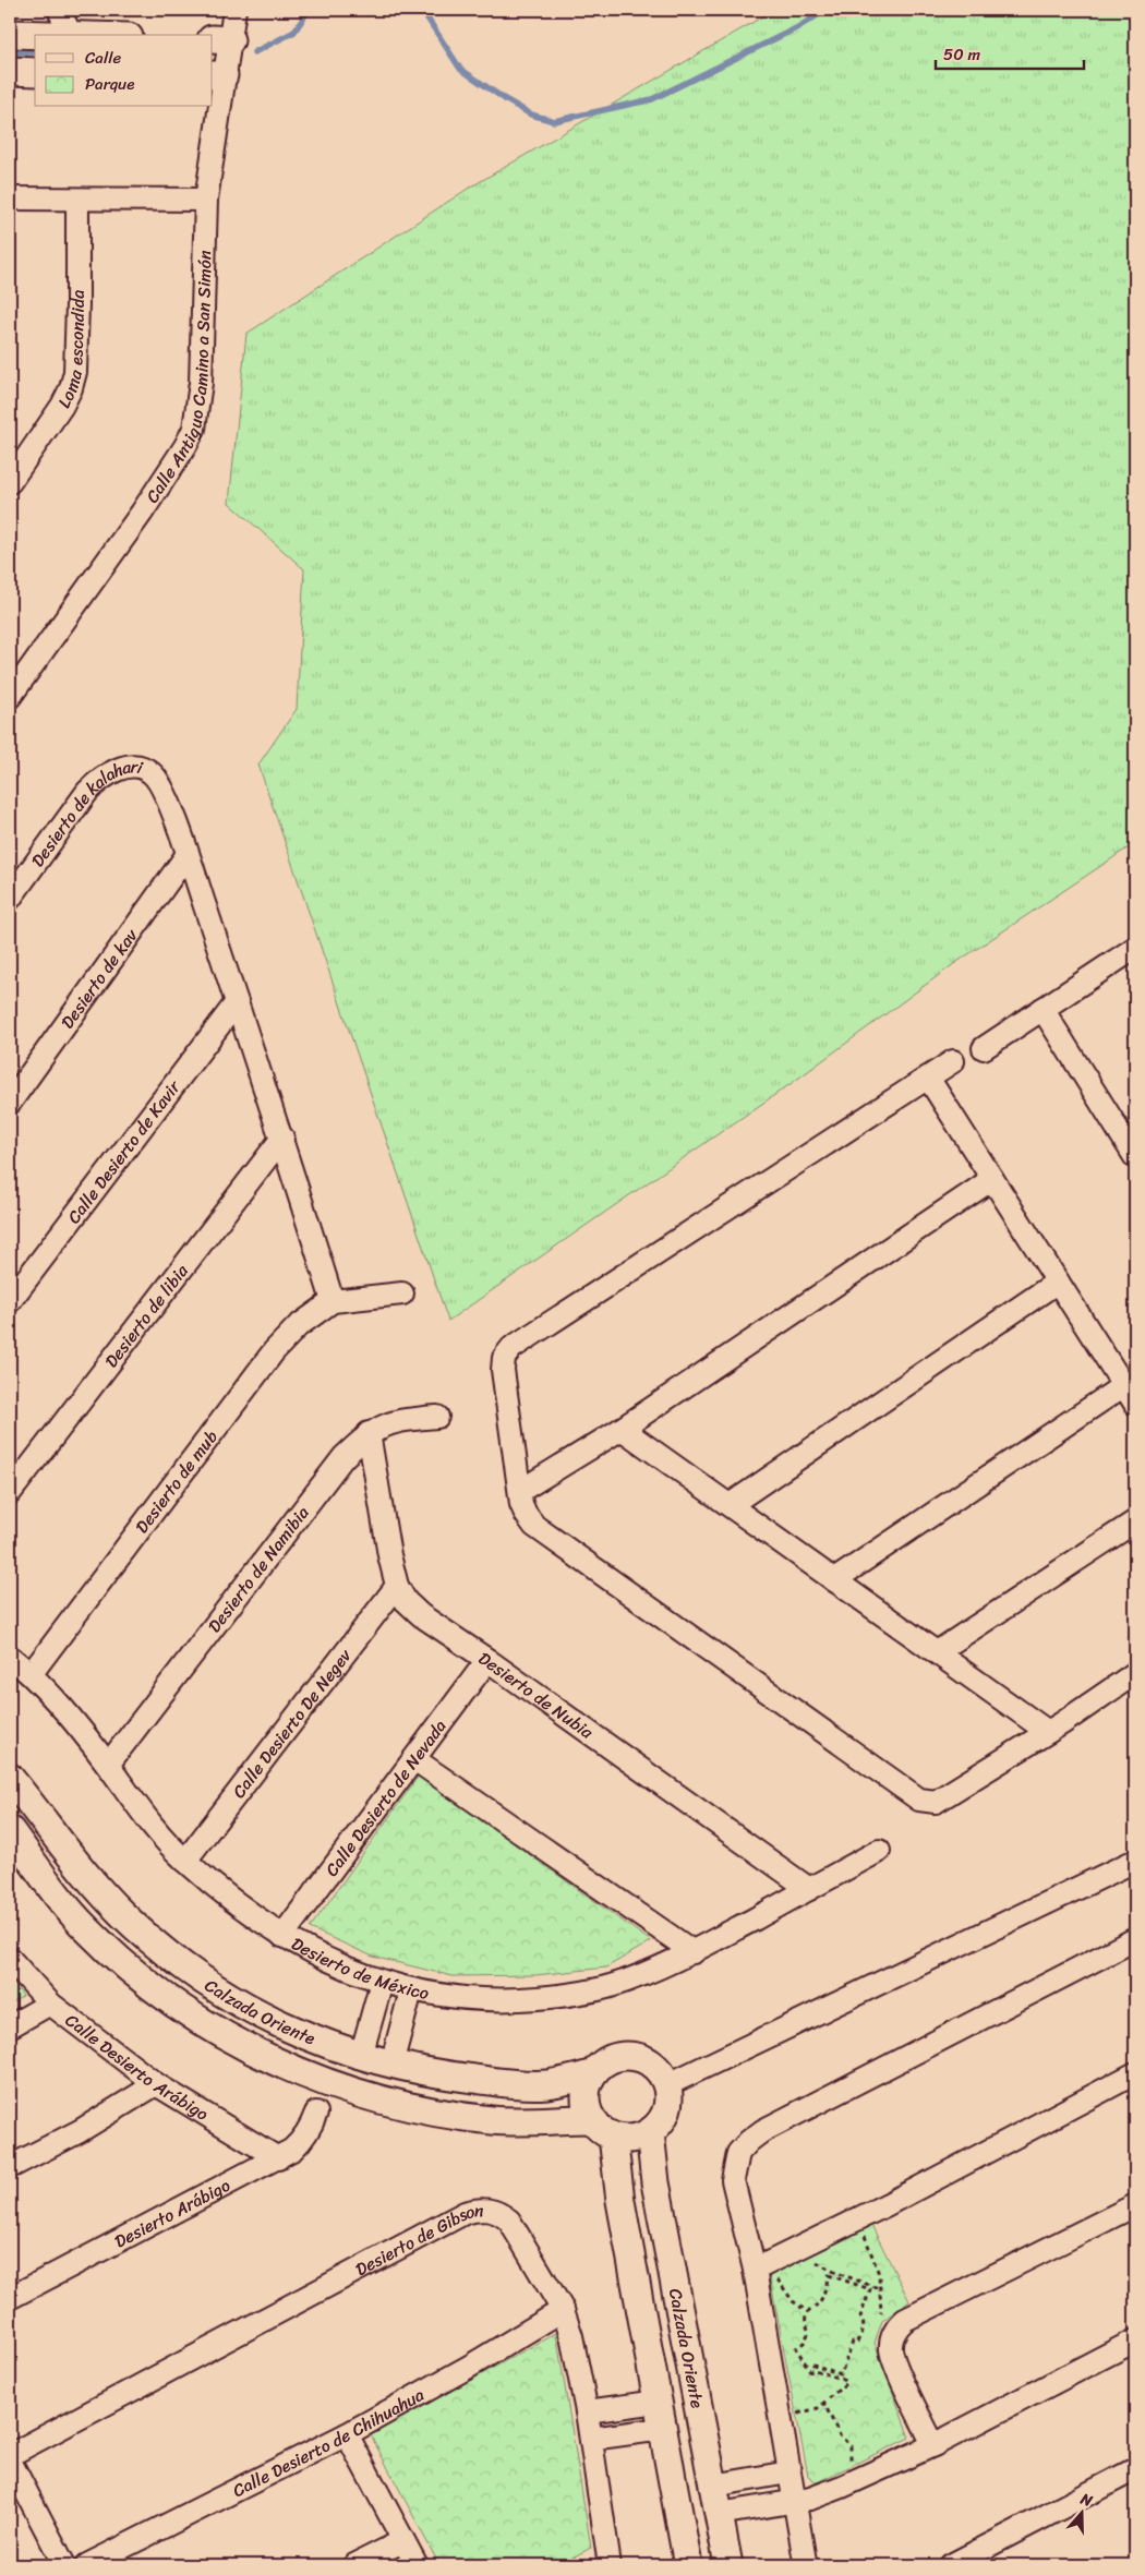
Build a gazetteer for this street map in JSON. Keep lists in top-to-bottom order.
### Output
{
  "streets": {
    "street": [
      "Loma escondida",
      "Calle Antiguo Camino a San Simón",
      "Desierto de kalahari",
      "Desierto de kav",
      "Calle Desierto de Kavir",
      "Desierto de libia",
      "Desierto de mub",
      "Desierto de Namibia",
      "Desierto de Nubia",
      "Calle Desierto De Negev",
      "Calle Desierto de Nevada",
      "Desierto de México",
      "Calzada Oriente",
      "Calle Desierto Arábigo",
      "Desierto Arábigo",
      "Desierto de Gibson",
      "Calle Desierto de Chihuahua"
    ]
  },
  "crossings": [
    ["Desierto de kalahari", "Desierto de kav"],
    ["Desierto de mub", "Desierto de México"],
    ["Desierto de Namibia", "Desierto de Nubia"],
    ["Desierto de Namibia", "Desierto de México"],
    ["Desierto de Nubia", "Calle Desierto De Negev"],
    ["Desierto de Nubia", "Calle Desierto de Nevada"],
    ["Desierto de Nubia", "Desierto de México"],
    ["Calle Desierto De Negev", "Desierto de México"],
    ["Calle Desierto de Nevada", "Desierto de México"],
    ["Calle Desierto Arábigo", "Desierto Arábigo"],
    ["Desierto de Gibson", "Calle Desierto de Chihuahua"]
  ],
  "legend": ["Calle", "Parque"],
  "scale_bar": "50 m",
  "north": "top"
}
